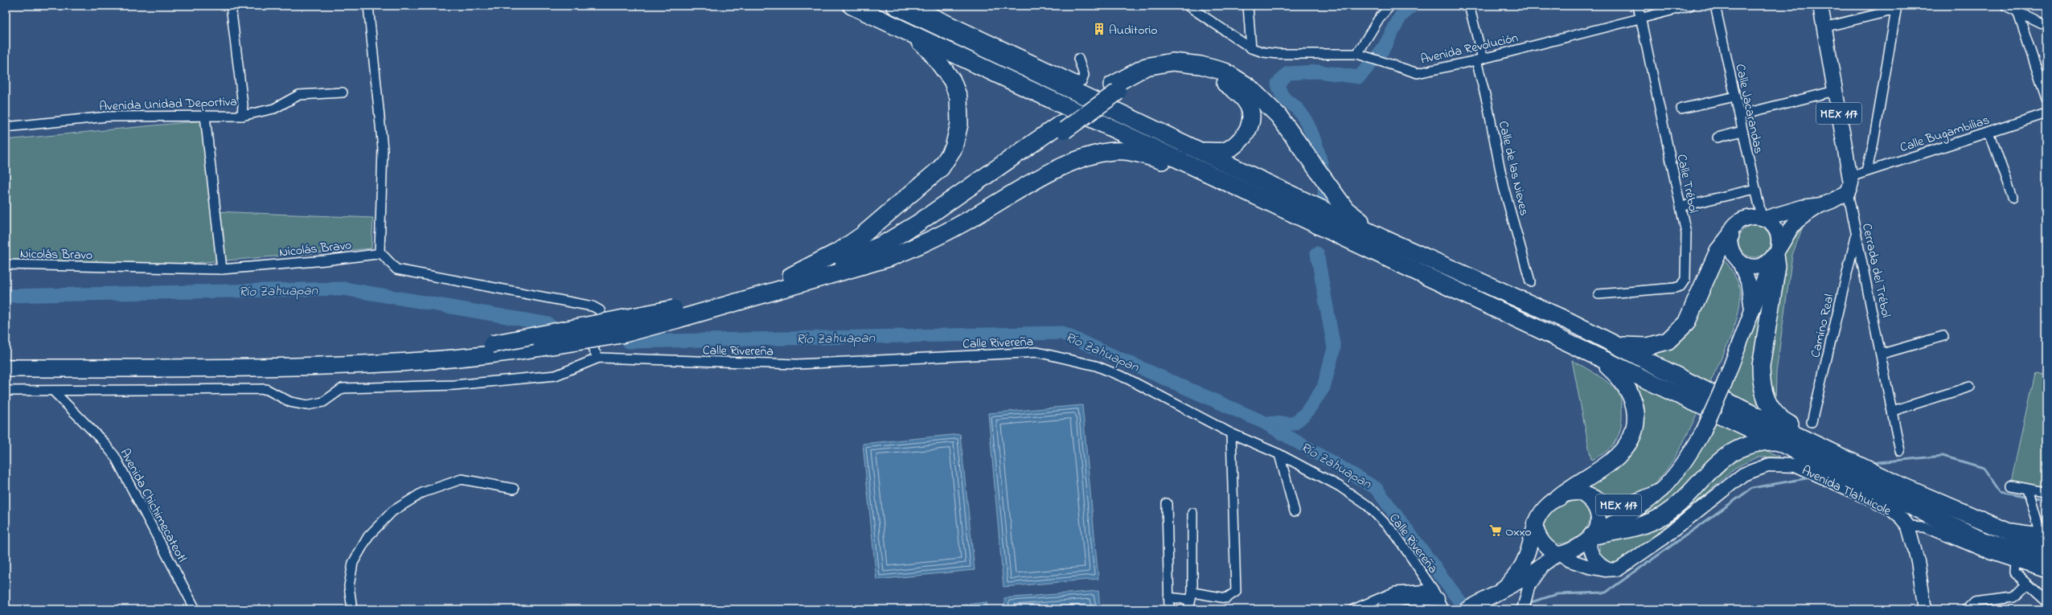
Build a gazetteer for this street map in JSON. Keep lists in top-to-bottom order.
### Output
{
  "streets": {
    "main road": ["MEX 117", "Avenida Tlahuicole"],
    "street": [
      "Avenida Revolución",
      "Avenida Unidad Deportiva",
      "Calle Jacarandas",
      "Calle Bugambilias",
      "Calle de las Nieves",
      "Calle Trébol",
      "Nicolás Bravo",
      "Cerrada del Trébol",
      "Camino Real",
      "Calle Rivereña",
      "Avenida Chichimecateotl"
    ]
  },
  "crossings": [
    ["Avenida Revolución", "Calle de las Nieves"],
    ["Avenida Revolución", "Calle Trébol"],
    ["Calle Jacarandas", "MEX 117"],
    ["MEX 117", "Calle Bugambilias"],
    ["MEX 117", "Cerrada del Trébol"],
    ["MEX 117", "Avenida Tlahuicole"],
    ["Cerrada del Trébol", "Camino Real"]
  ],
  "water": ["Río Zahuapan"],
  "places": {
    "building": ["Auditorio"],
    "supermarket": ["Oxxo"]
  }
}
